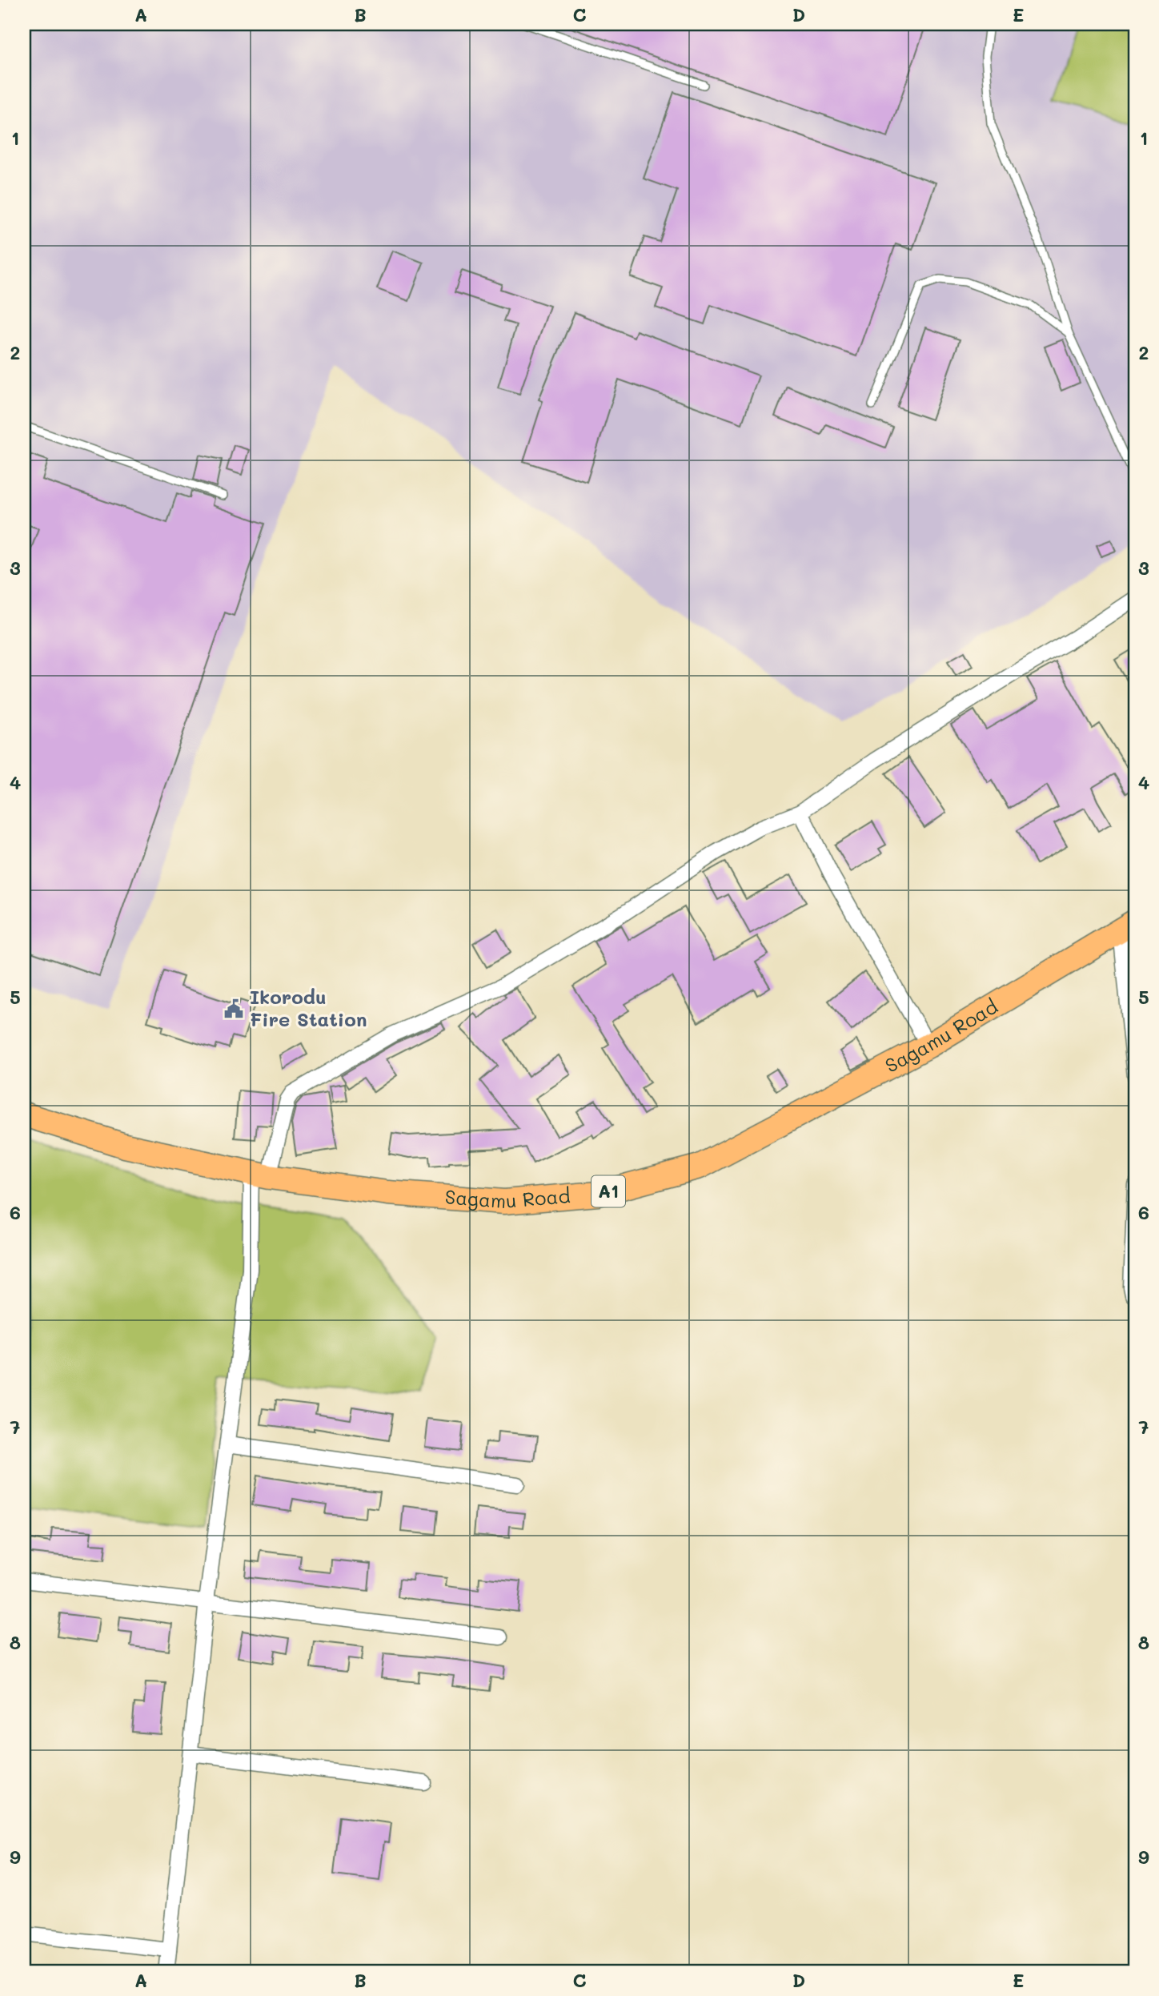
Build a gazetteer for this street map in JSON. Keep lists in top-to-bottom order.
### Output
{
  "streets": {
    "highway": ["Sagamu Road", "A1"]
  },
  "places": {
    "public building": ["Ikorodu Fire Station"]
  },
  "grid": {
    "columns": [
      "A",
      "B",
      "C",
      "D",
      "E"
    ],
    "rows": [
      "1",
      "2",
      "3",
      "4",
      "5",
      "6",
      "7",
      "8",
      "9"
    ]
  }
}
